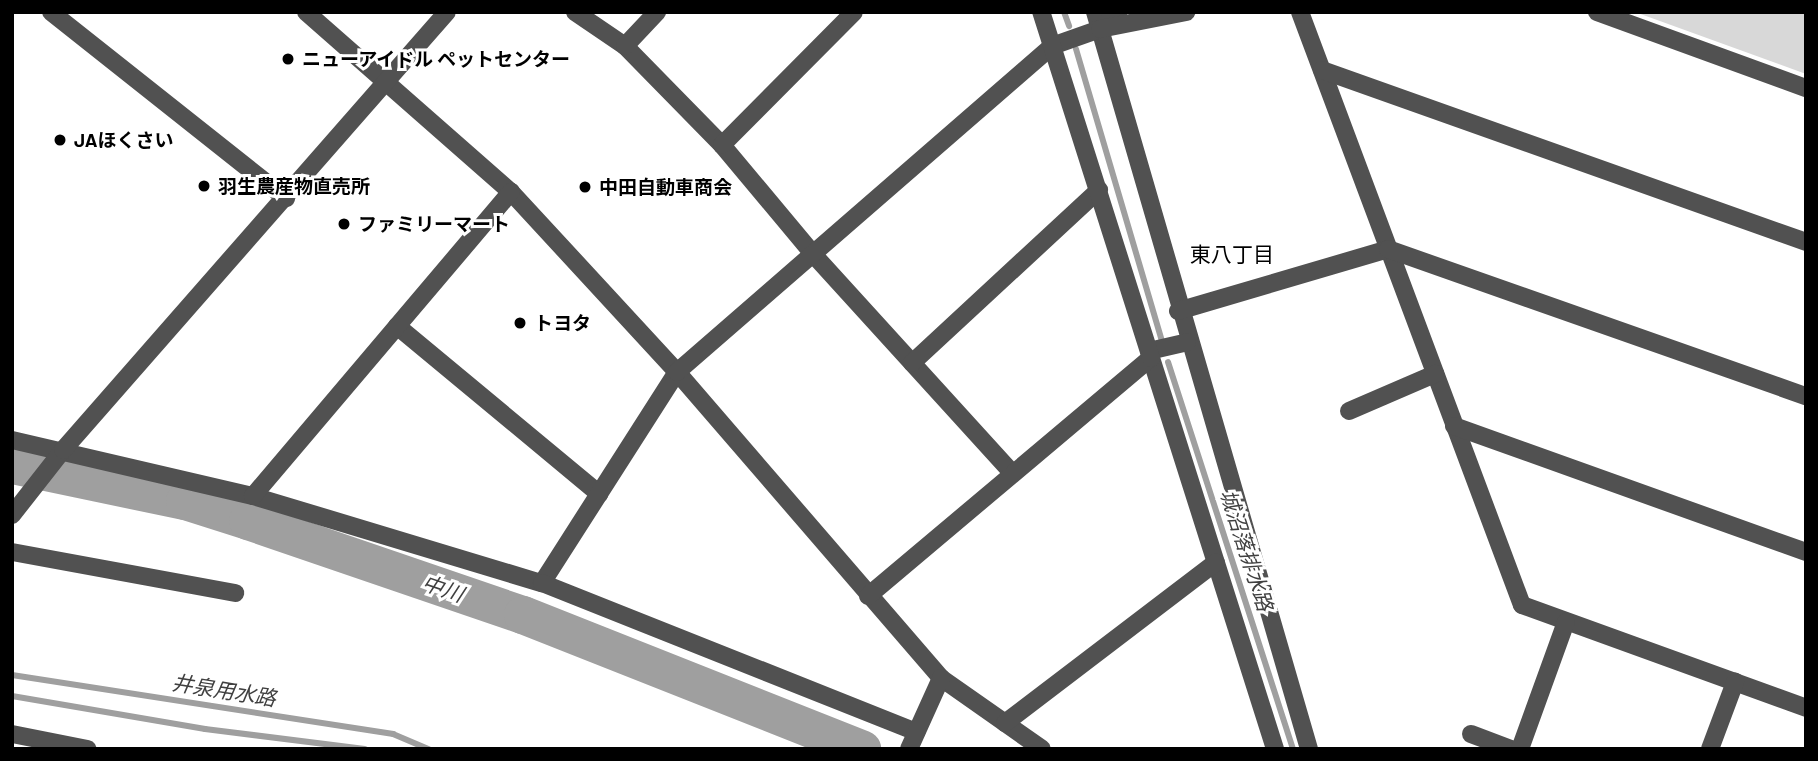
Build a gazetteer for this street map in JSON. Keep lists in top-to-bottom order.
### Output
{
  "districts": ["東八丁目"],
  "water": ["城沼落排水路", "中川", "井泉用水路"],
  "places": [
    "ニューアイドル ペットセンター",
    "JAほくさい",
    "羽生農産物直売所",
    "中田自動車商会",
    "ファミリーマート",
    "トヨタ"
  ]
}
